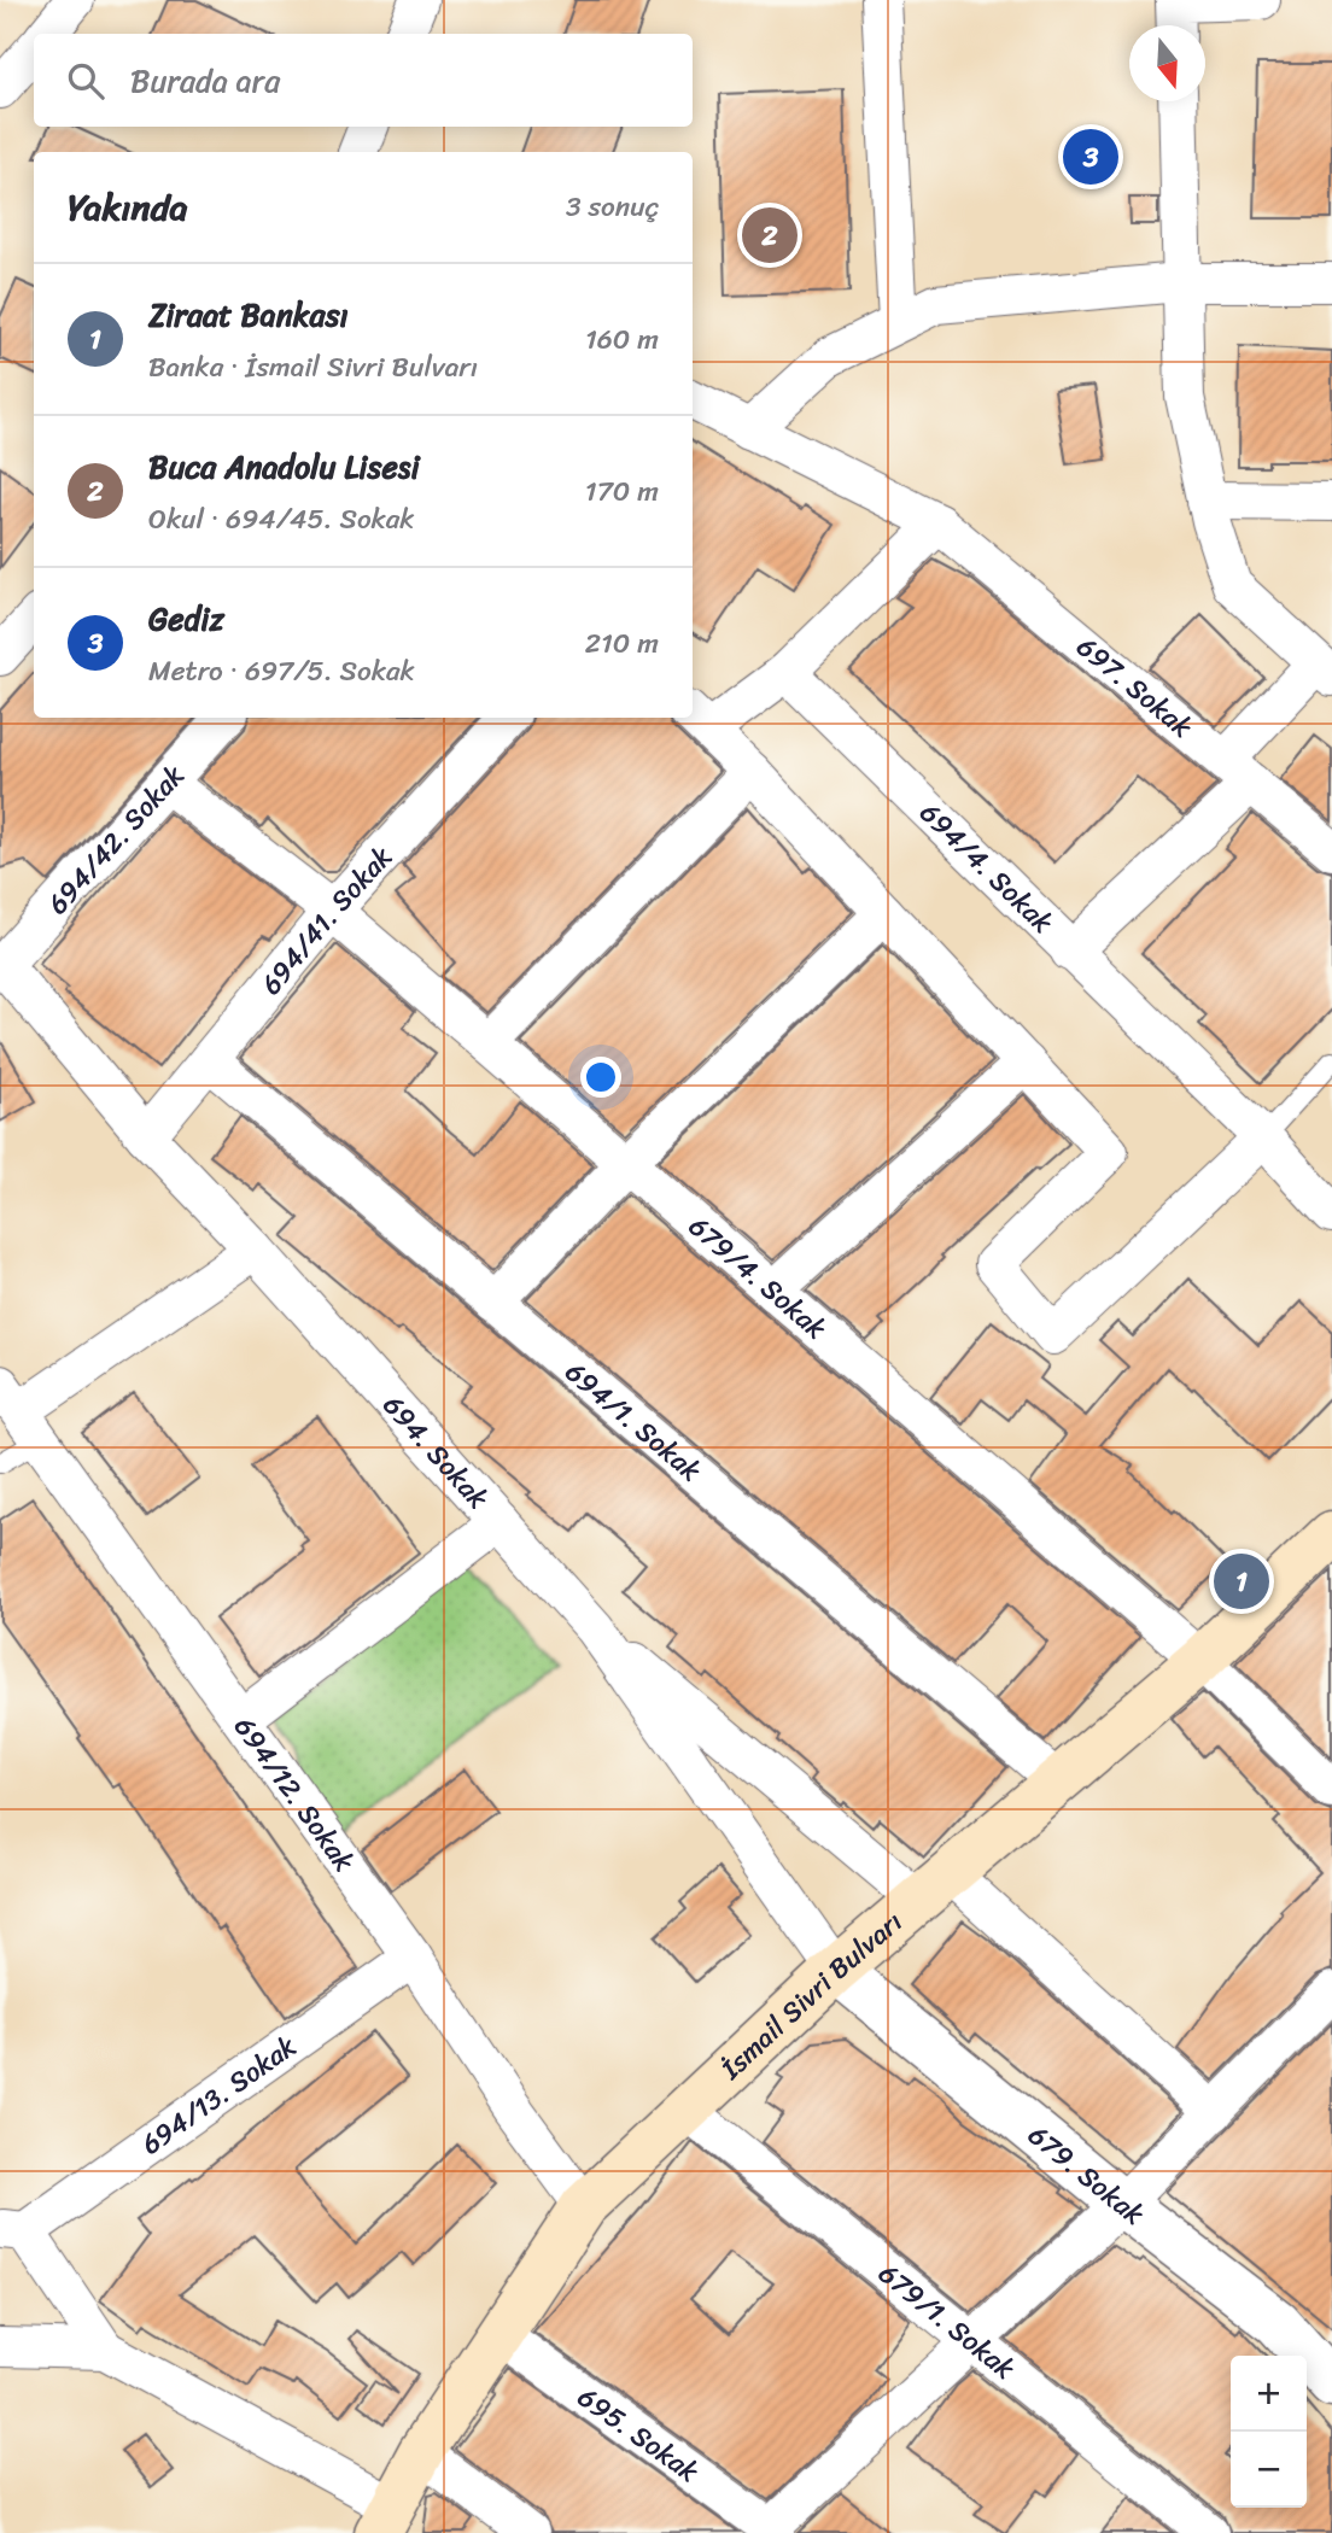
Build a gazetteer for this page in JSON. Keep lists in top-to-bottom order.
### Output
{
  "streets": {
    "main road": ["İsmail Sivri Bulvarı"],
    "street": [
      "697. Sokak",
      "694/42. Sokak",
      "694/4. Sokak",
      "694/41. Sokak",
      "679/4. Sokak",
      "694/1. Sokak",
      "694. Sokak",
      "694/12. Sokak",
      "694/13. Sokak",
      "679. Sokak",
      "679/1. Sokak",
      "695. Sokak"
    ]
  },
  "crossings": [
    ["694/42. Sokak", "679/4. Sokak"],
    ["694/42. Sokak", "694. Sokak"],
    ["694/41. Sokak", "679/4. Sokak"],
    ["694/41. Sokak", "694/1. Sokak"],
    ["694/41. Sokak", "694. Sokak"],
    ["679/4. Sokak", "İsmail Sivri Bulvarı"],
    ["694/1. Sokak", "İsmail Sivri Bulvarı"],
    ["694. Sokak", "İsmail Sivri Bulvarı"],
    ["694. Sokak", "679. Sokak"],
    ["694/12. Sokak", "İsmail Sivri Bulvarı"],
    ["694/12. Sokak", "694/13. Sokak"],
    ["İsmail Sivri Bulvarı", "679. Sokak"],
    ["İsmail Sivri Bulvarı", "679/1. Sokak"],
    ["İsmail Sivri Bulvarı", "695. Sokak"]
  ],
  "north": "bottom",
  "page": {
    "search": "Burada ara",
    "pins": ["3", "2", "1"],
    "heading": ["Yakında", "3 sonuç"],
    "list": [
      {
        "mark": "1",
        "name": "Ziraat Bankası",
        "note": "Banka · İsmail Sivri Bulvarı",
        "value": "160 m"
      },
      {
        "mark": "2",
        "name": "Buca Anadolu Lisesi",
        "note": "Okul · 694/45. Sokak",
        "value": "170 m"
      },
      {
        "mark": "3",
        "name": "Gediz",
        "note": "Metro · 697/5. Sokak",
        "value": "210 m"
      }
    ],
    "map_buttons": ["+", "−"]
  }
}
